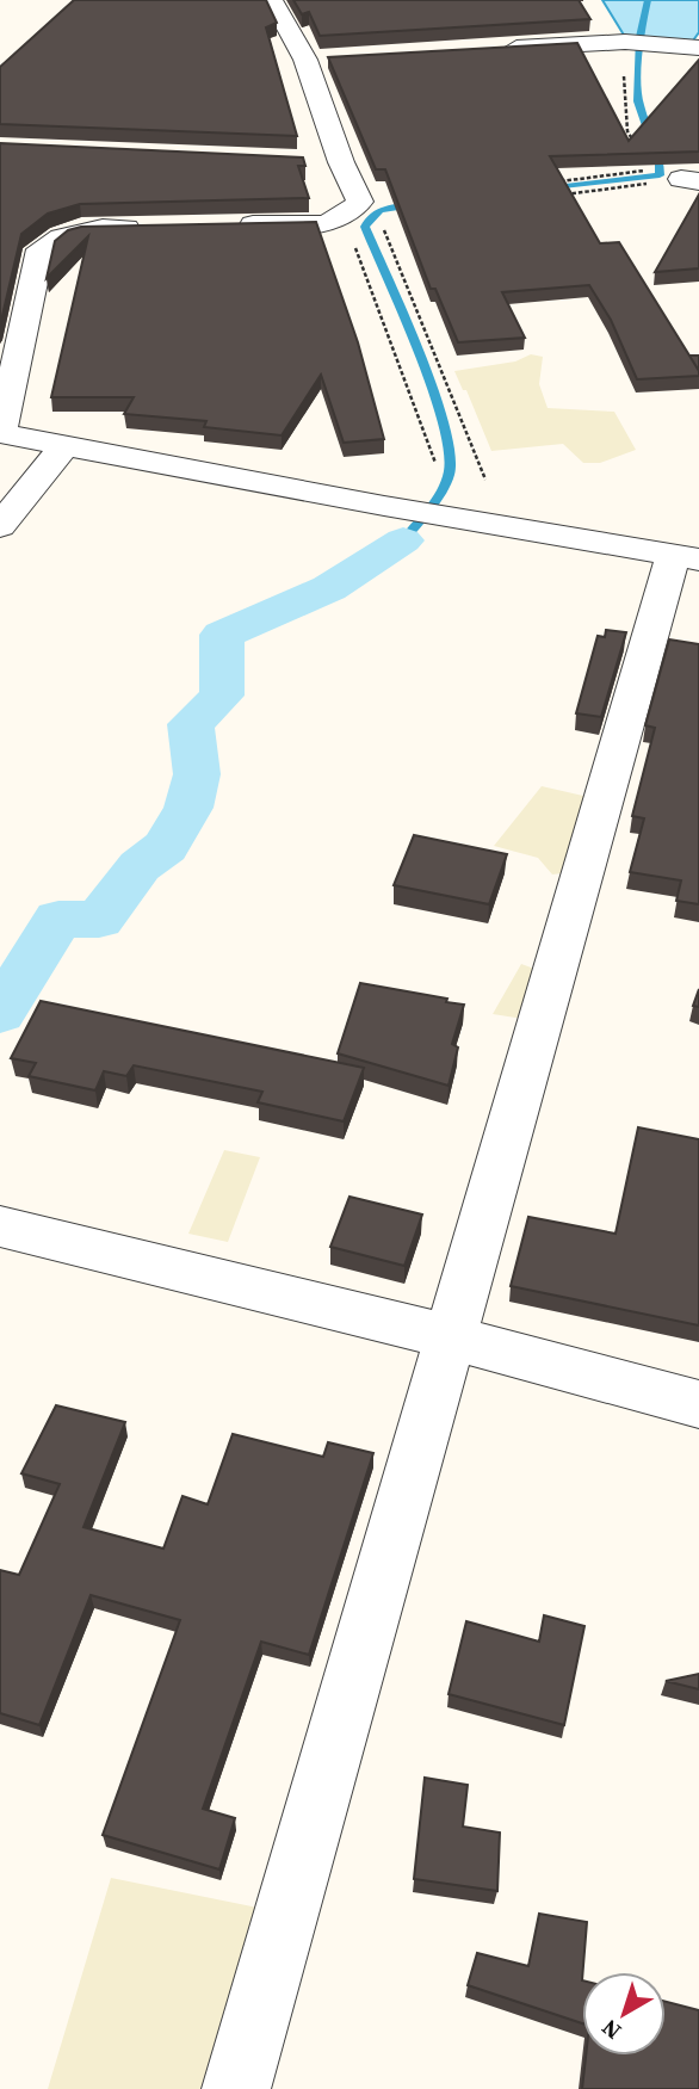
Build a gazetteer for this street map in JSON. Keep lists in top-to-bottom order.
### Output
{
  "north": "bottom left"
}
